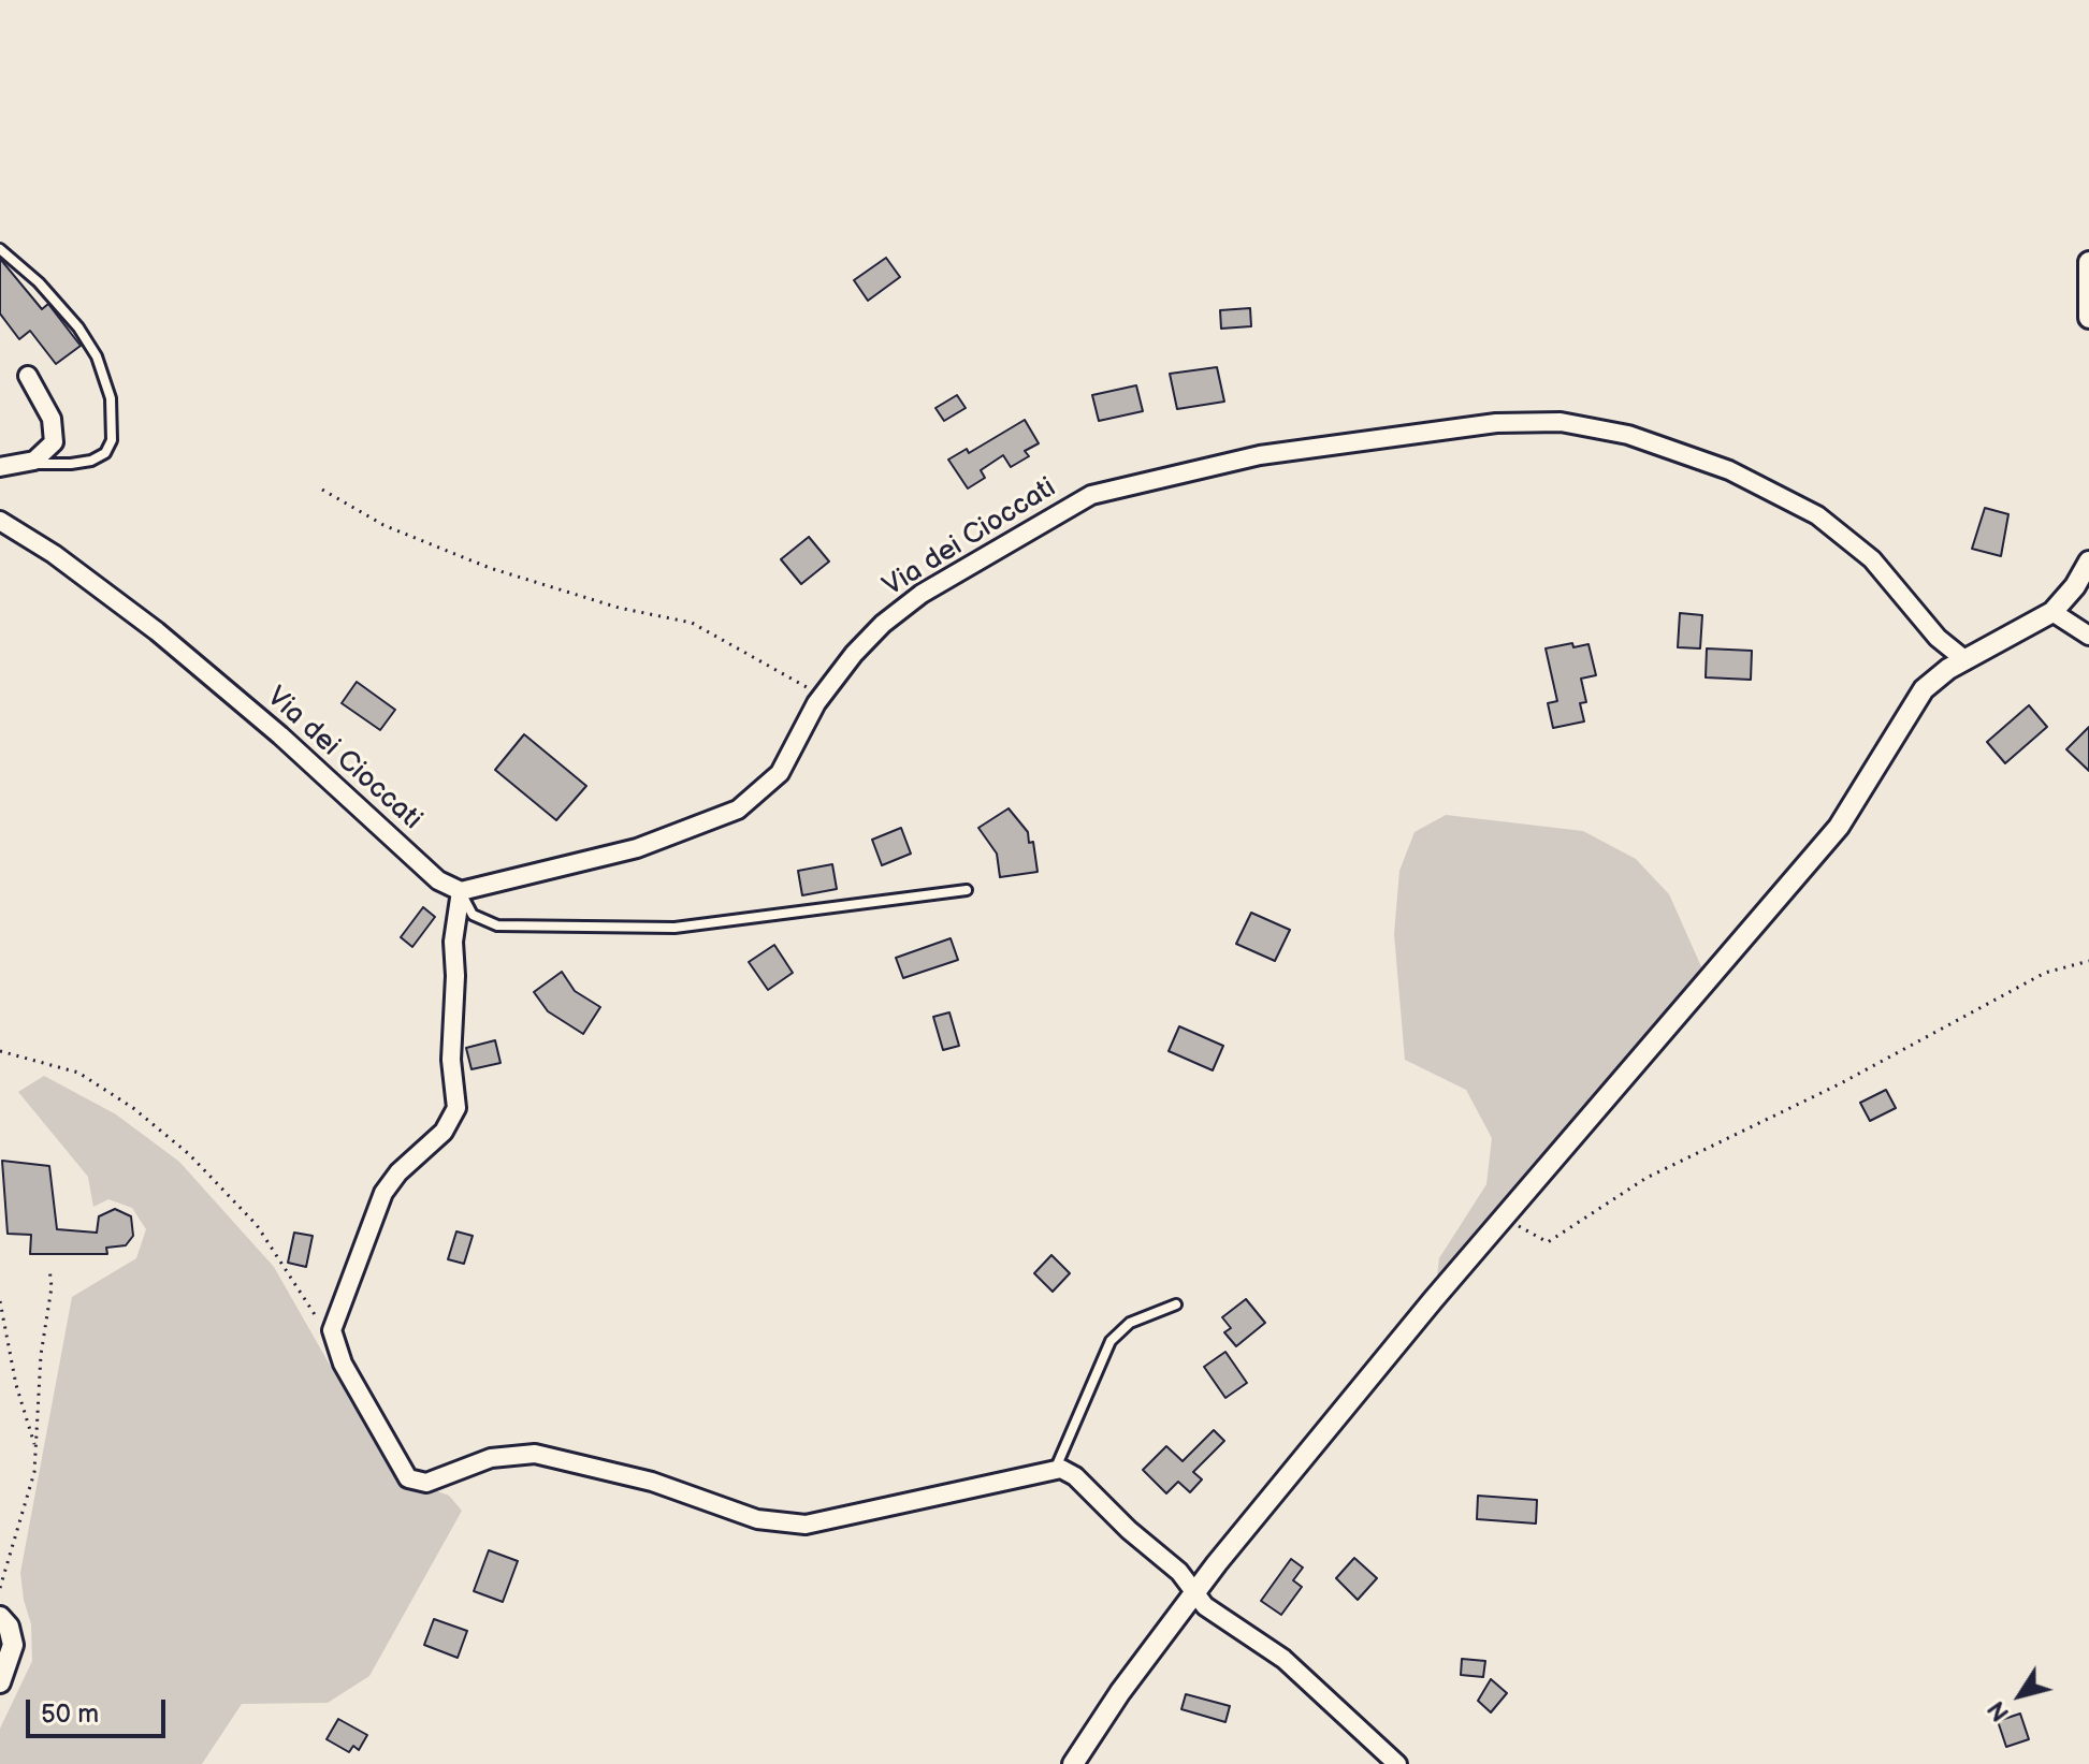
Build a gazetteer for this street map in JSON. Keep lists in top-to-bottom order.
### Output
{
  "streets": {
    "street": ["Via dei Cioccati"]
  },
  "scale_bar": "50 m",
  "north": "bottom left"
}
